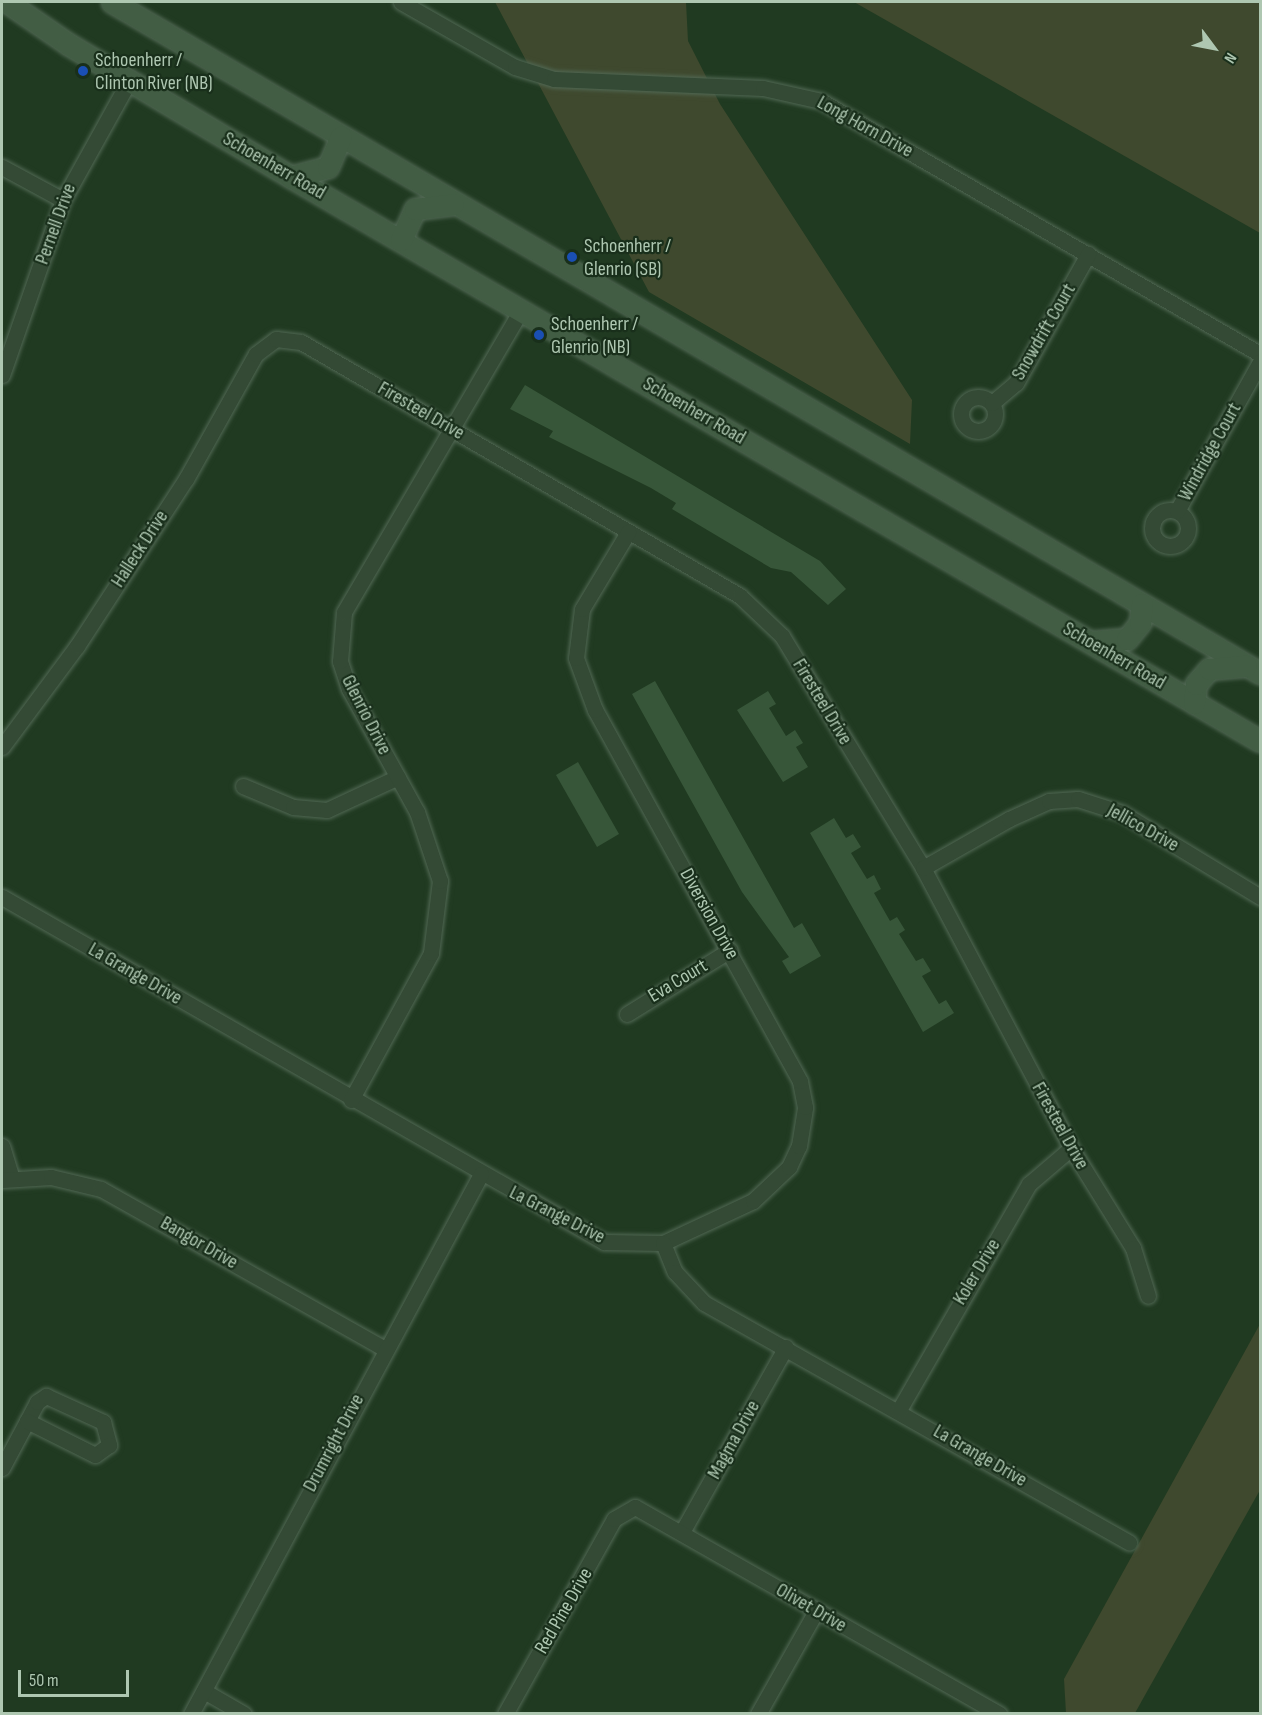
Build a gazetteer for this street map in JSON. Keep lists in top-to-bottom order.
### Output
{
  "streets": {
    "main road": ["Schoenherr Road"],
    "street": [
      "Long Horn Drive",
      "Pernell Drive",
      "Snowdrift Court",
      "Firesteel Drive",
      "Windridge Court",
      "Halleck Drive",
      "Glenrio Drive",
      "Jellico Drive",
      "Diversion Drive",
      "La Grange Drive",
      "Eva Court",
      "Bangor Drive",
      "Koler Drive",
      "Magma Drive",
      "Drumright Drive",
      "Olivet Drive",
      "Red Pine Drive"
    ]
  },
  "crossings": [
    ["Long Horn Drive", "Snowdrift Court"],
    ["Schoenherr Road", "Pernell Drive"],
    ["Schoenherr Road", "Glenrio Drive"],
    ["Firesteel Drive", "Halleck Drive"],
    ["Firesteel Drive", "Glenrio Drive"],
    ["Firesteel Drive", "Jellico Drive"],
    ["Firesteel Drive", "Diversion Drive"],
    ["Firesteel Drive", "Koler Drive"],
    ["Glenrio Drive", "La Grange Drive"],
    ["Diversion Drive", "La Grange Drive"],
    ["Diversion Drive", "Eva Court"],
    ["La Grange Drive", "Koler Drive"],
    ["La Grange Drive", "Magma Drive"],
    ["La Grange Drive", "Drumright Drive"],
    ["Bangor Drive", "Drumright Drive"],
    ["Magma Drive", "Olivet Drive"],
    ["Olivet Drive", "Red Pine Drive"]
  ],
  "places": ["Schoenherr / Clinton River (NB)", "Schoenherr / Glenrio (SB)", "Schoenherr / Glenrio (NB)"],
  "scale_bar": "50 m",
  "north": "bottom right"
}
